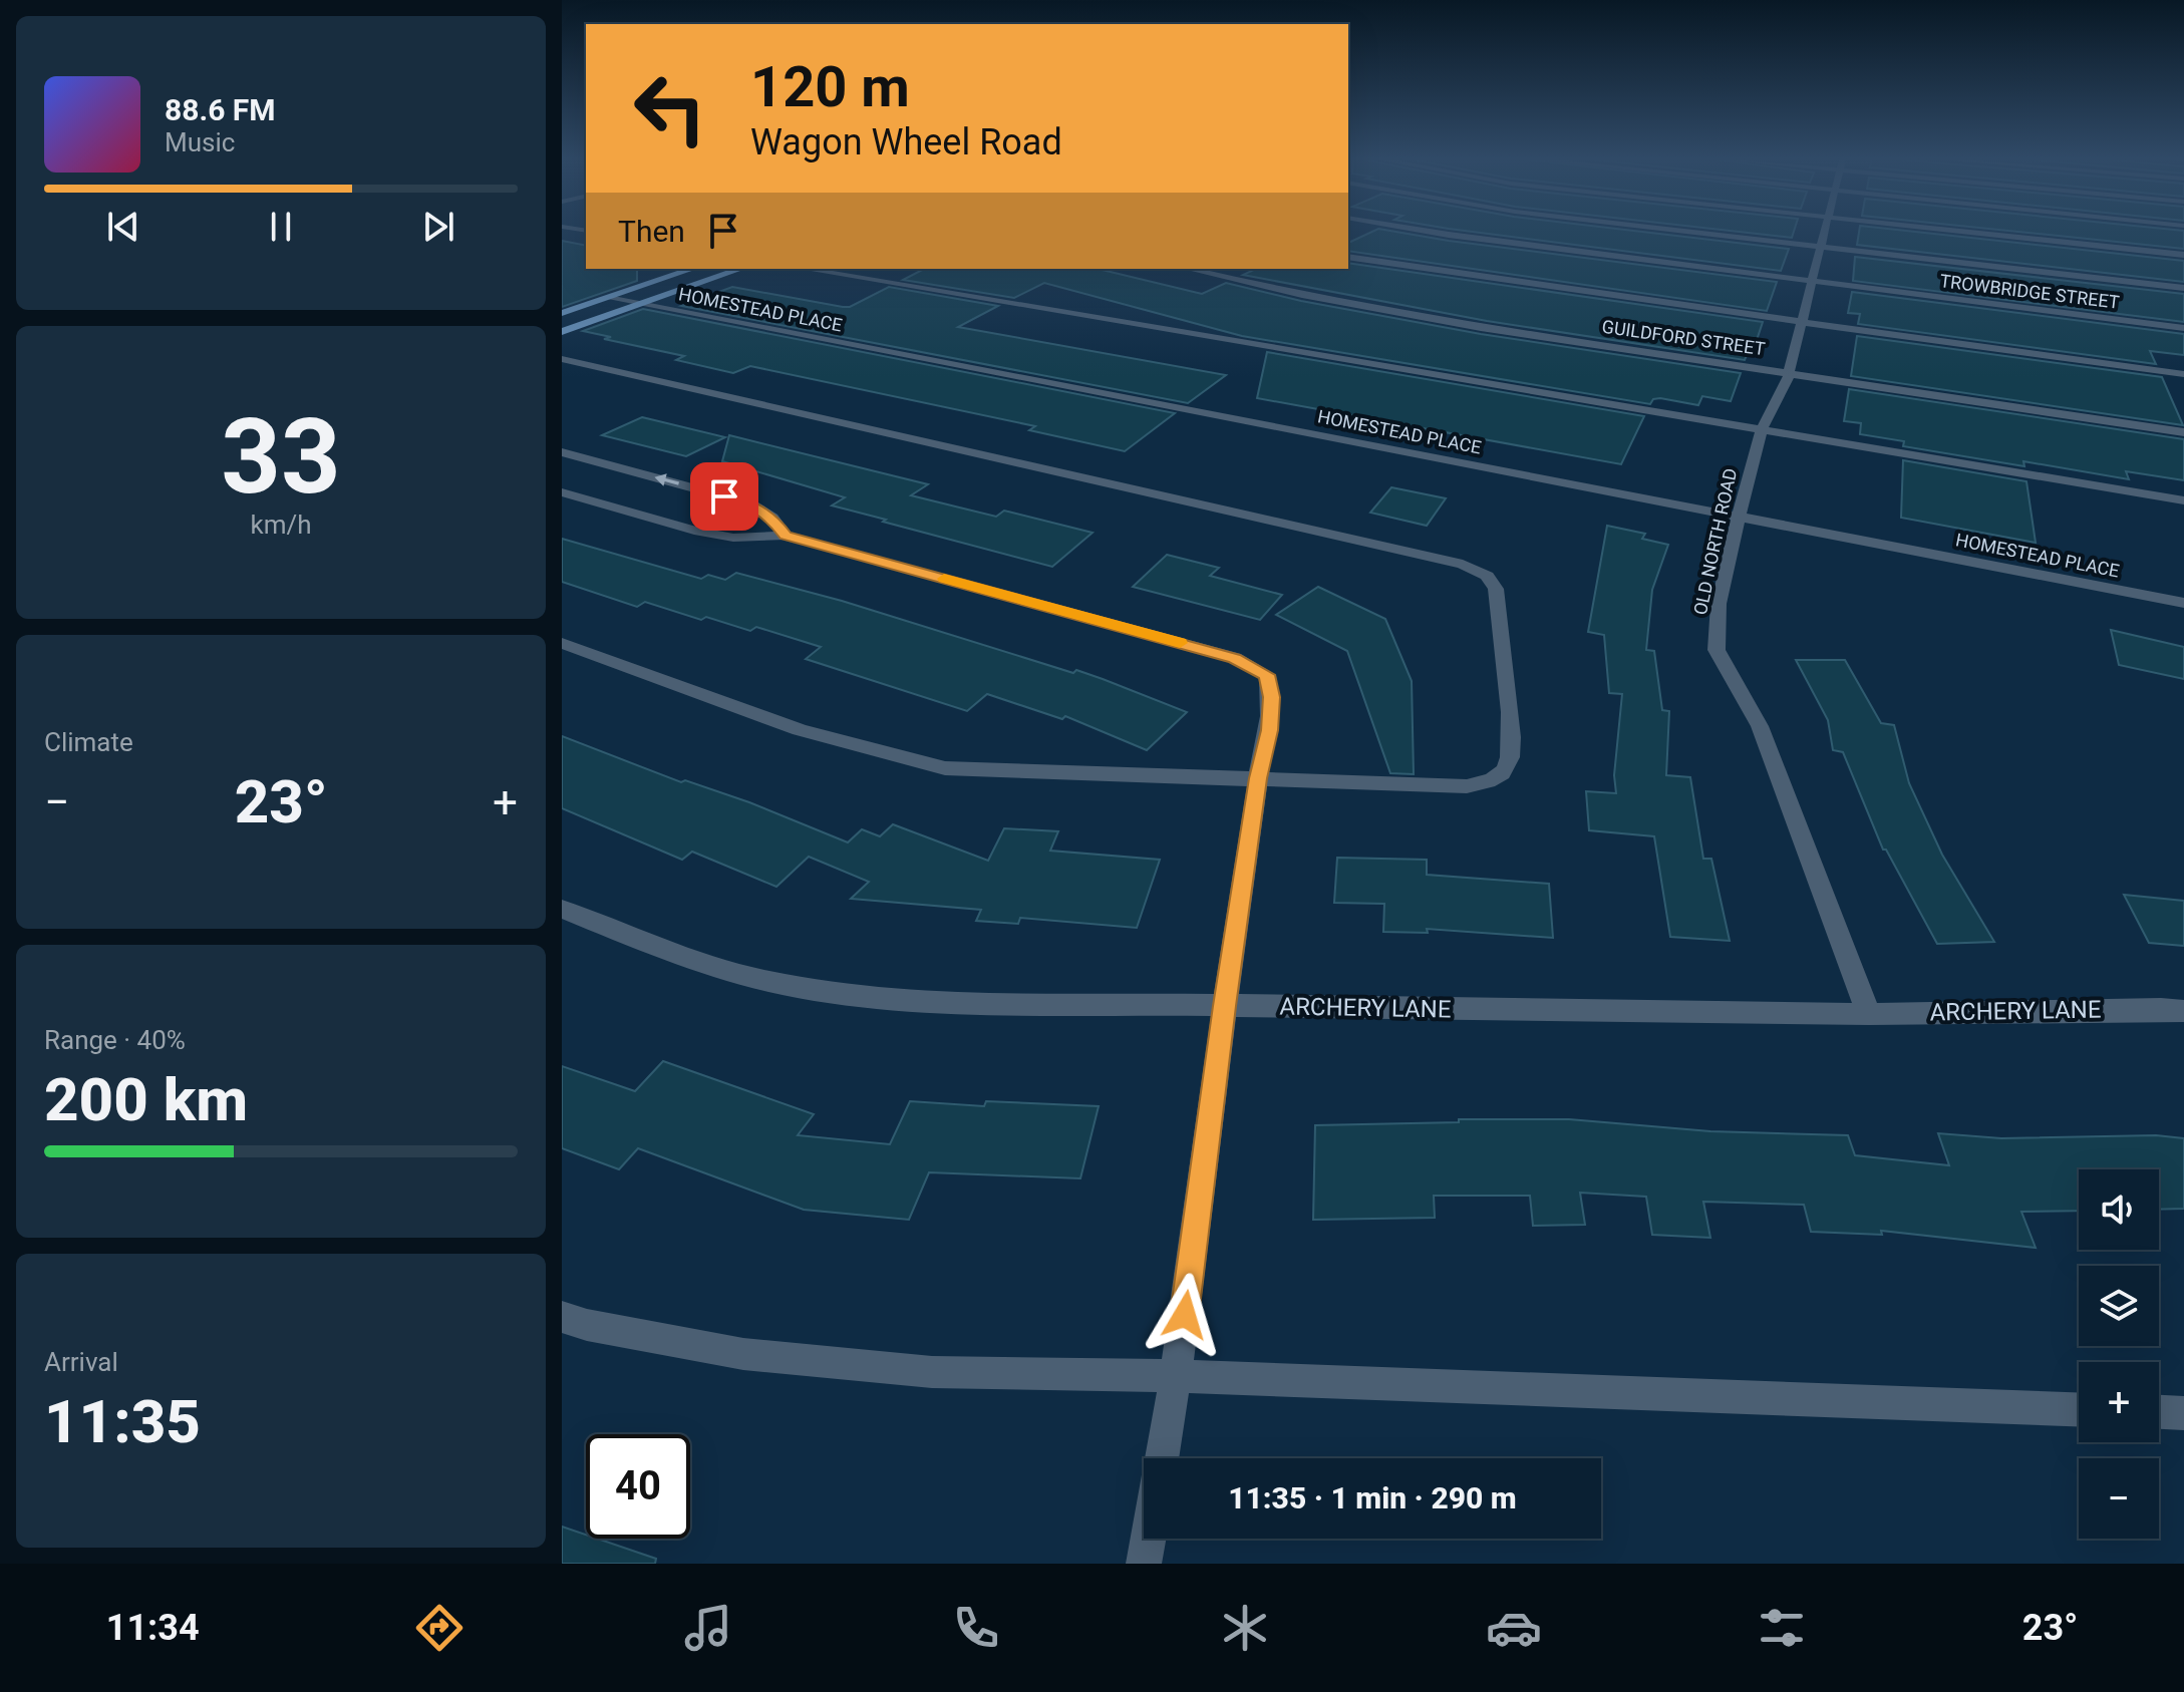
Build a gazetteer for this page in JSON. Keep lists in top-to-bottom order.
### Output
{
  "streets": {
    "street": [
      "TROWBRIDGE STREET",
      "HOMESTEAD PLACE",
      "GUILDFORD STREET",
      "OLD NORTH ROAD",
      "ARCHERY LANE"
    ]
  },
  "crossings": [
    ["TROWBRIDGE STREET", "OLD NORTH ROAD"],
    ["HOMESTEAD PLACE", "OLD NORTH ROAD"],
    ["GUILDFORD STREET", "OLD NORTH ROAD"],
    ["OLD NORTH ROAD", "ARCHERY LANE"]
  ],
  "page": {
    "turn": ["120 m", "Wagon Wheel Road"],
    "song": ["88.6 FM", "Music"],
    "then": "Then",
    "tile": [
      ["33", "km/h"],
      "Climate",
      ["Range · 40%", "200 km"],
      ["Arrival", "11:35"]
    ],
    "heat": ["−", "23°", "+"],
    "map_buttons": ["+", "−"],
    "limit": "40",
    "trip": "11:35 · 1 min · 290 m",
    "tabs": ["11:34", "23°"]
  }
}
